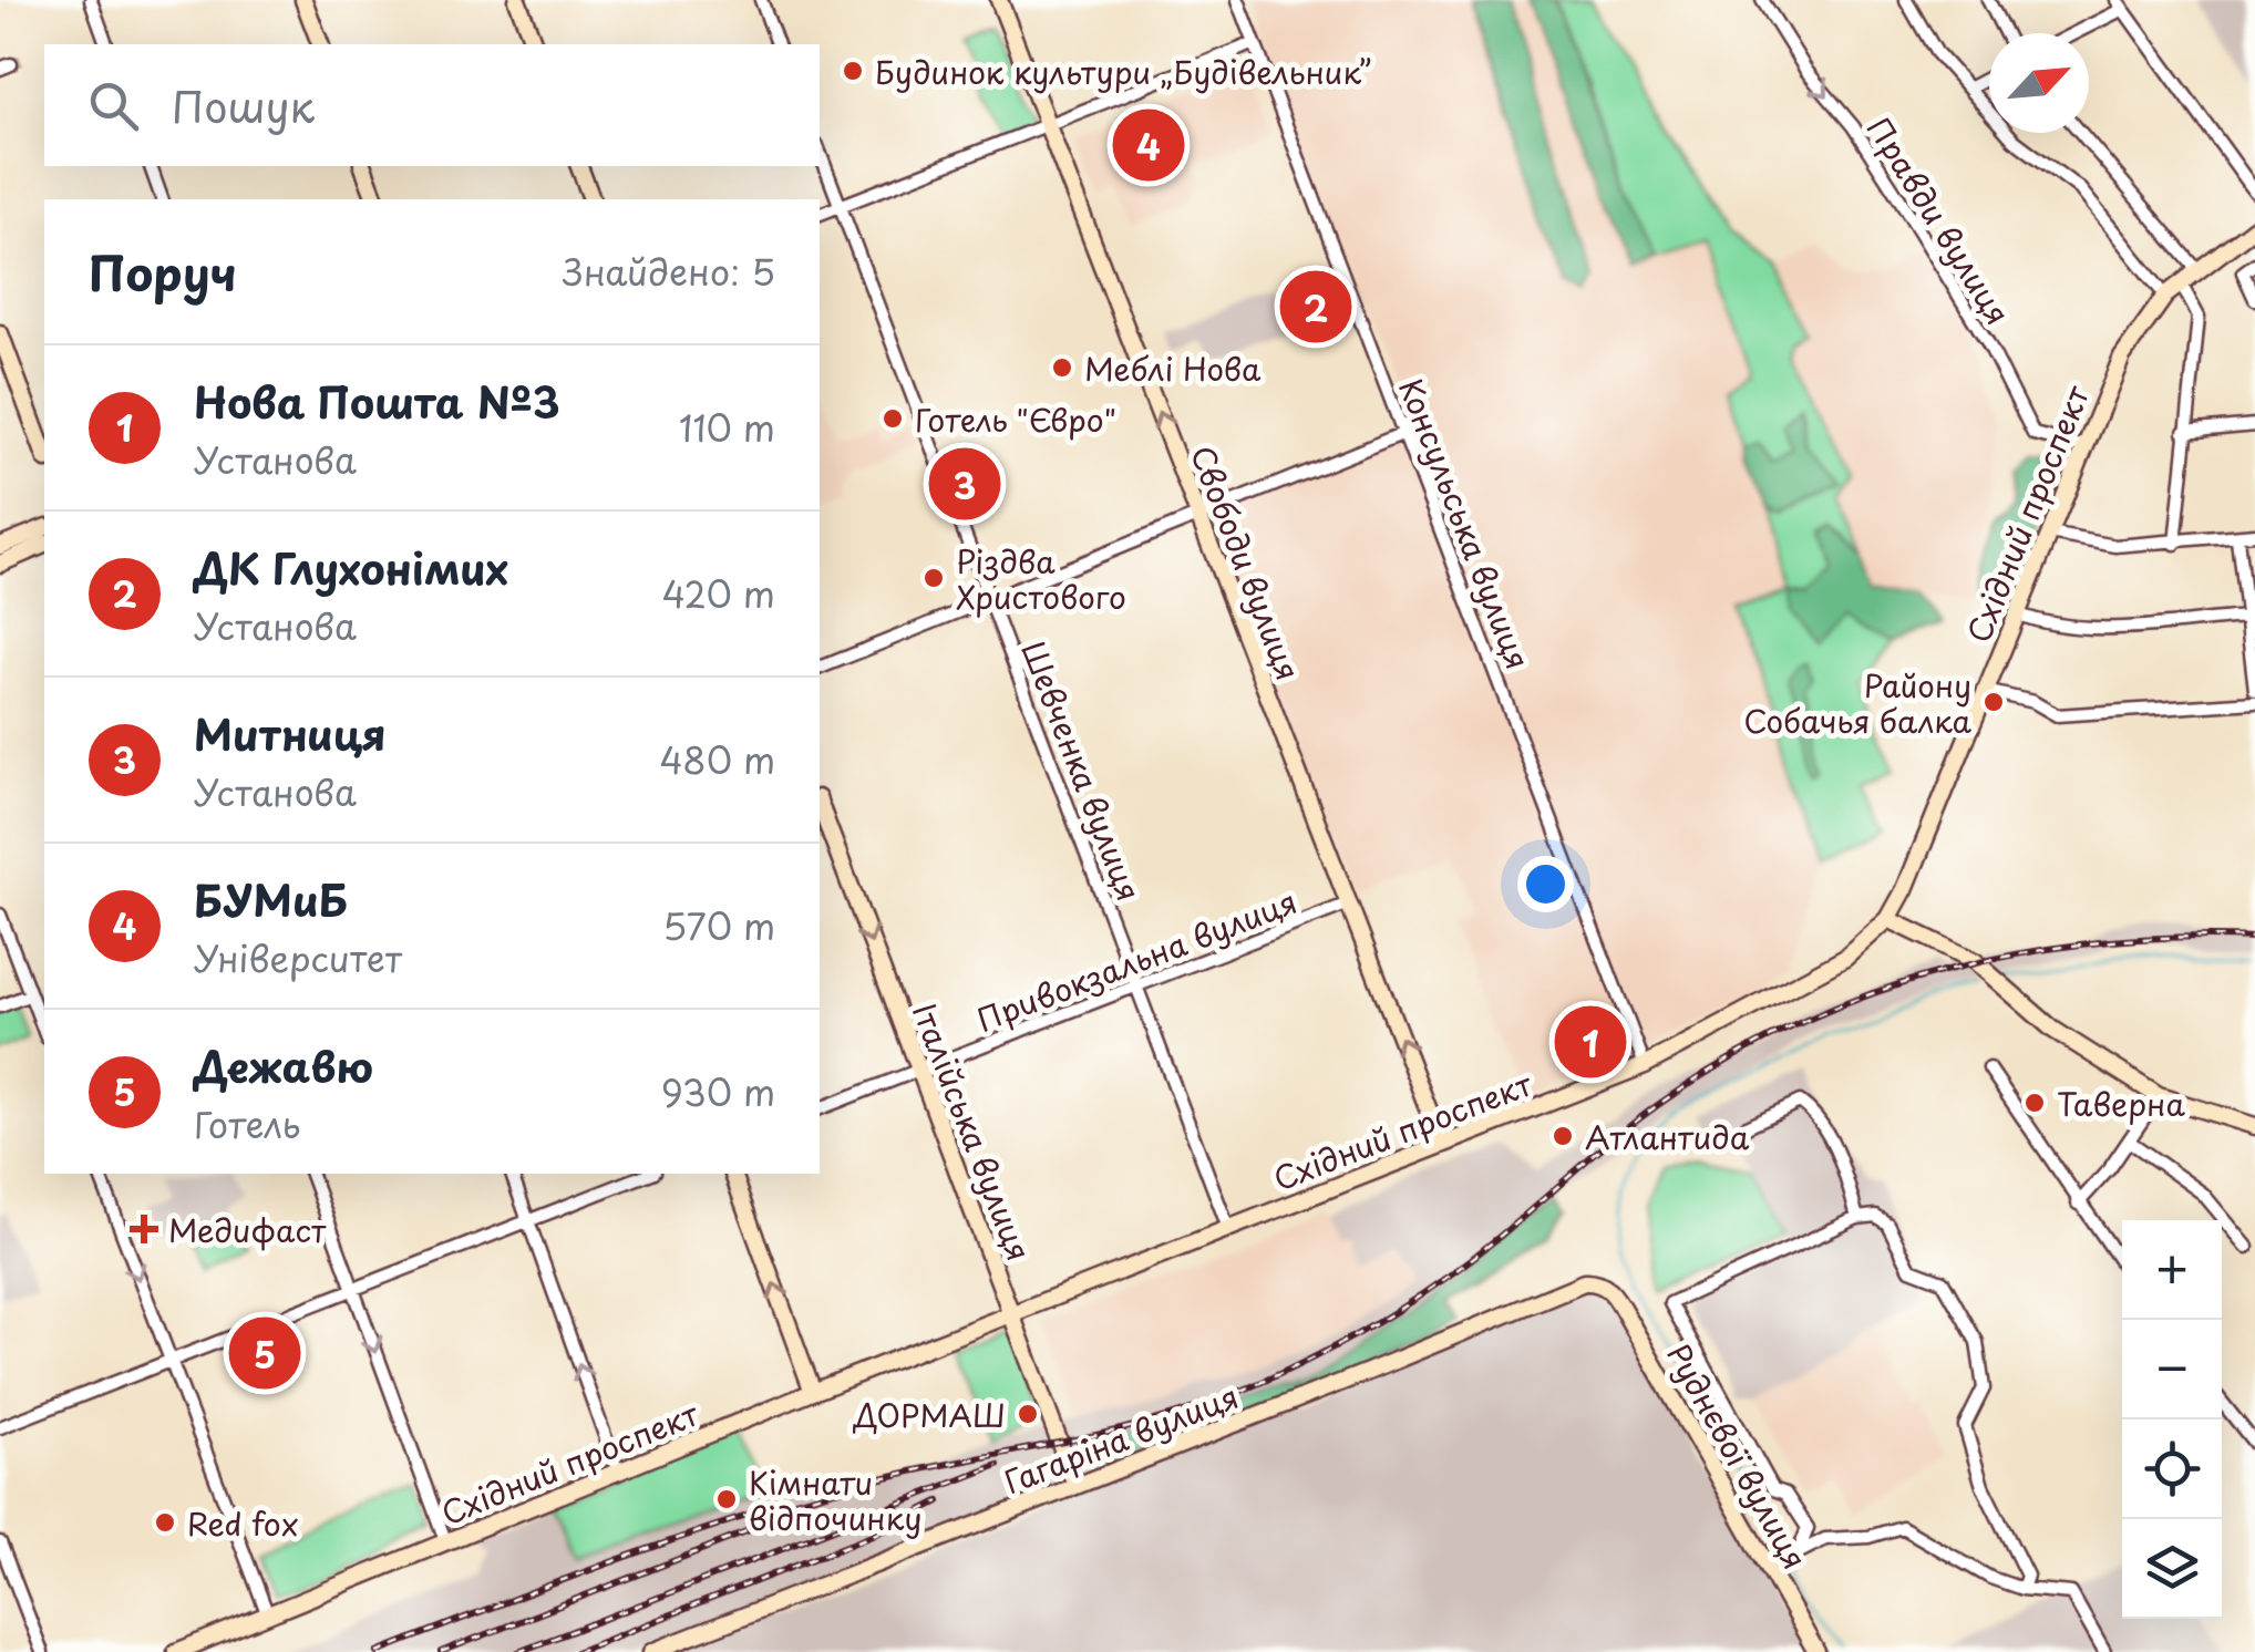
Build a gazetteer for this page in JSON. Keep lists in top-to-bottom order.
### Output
{
  "streets": {
    "main road": [
      "Східний проспект",
      "Свободи вулиця",
      "Італійська вулиця",
      "Гагаріна вулиця",
      "Руднєвої вулиця"
    ],
    "street": [
      "Правди вулиця",
      "Консульська вулиця",
      "Шевченка вулиця",
      "Привокзальна вулиця"
    ]
  },
  "crossings": [
    ["Правди вулиця", "Східний проспект"],
    ["Східний проспект", "Консульська вулиця"],
    ["Східний проспект", "Свободи вулиця"],
    ["Східний проспект", "Шевченка вулиця"],
    ["Східний проспект", "Італійська вулиця"],
    ["Свободи вулиця", "Привокзальна вулиця"],
    ["Шевченка вулиця", "Привокзальна вулиця"],
    ["Привокзальна вулиця", "Італійська вулиця"],
    ["Італійська вулиця", "Гагаріна вулиця"],
    ["Гагаріна вулиця", "Руднєвої вулиця"]
  ],
  "one_way": ["Правди вулиця", "Свободи вулиця", "Італійська вулиця"],
  "places": {
    "other": [
      "Будинок культури „Будівельник”",
      "Меблі Нова",
      "Готель \"Євро\"",
      "Різдва Христового",
      "Району Собачья балка",
      "Таверна",
      "Атлантида",
      "ДОРМАШ",
      "Кімнати відпочинку",
      "Red fox"
    ],
    "health": ["Медифаст"]
  },
  "north": "top right",
  "page": {
    "search": "Пошук",
    "pins": [
      "4",
      "2",
      "3",
      "1",
      "5"
    ],
    "heading": ["Поруч", "Знайдено: 5"],
    "list": [
      {
        "mark": "1",
        "name": "Нова Пошта №3",
        "note": "Установа",
        "value": "110 m"
      },
      {
        "mark": "2",
        "name": "ДК Глухонімих",
        "note": "Установа",
        "value": "420 m"
      },
      {
        "mark": "3",
        "name": "Митниця",
        "note": "Установа",
        "value": "480 m"
      },
      {
        "mark": "4",
        "name": "БУМиБ",
        "note": "Університет",
        "value": "570 m"
      },
      {
        "mark": "5",
        "name": "Дежавю",
        "note": "Готель",
        "value": "930 m"
      }
    ],
    "map_buttons": ["+", "−"]
  }
}
